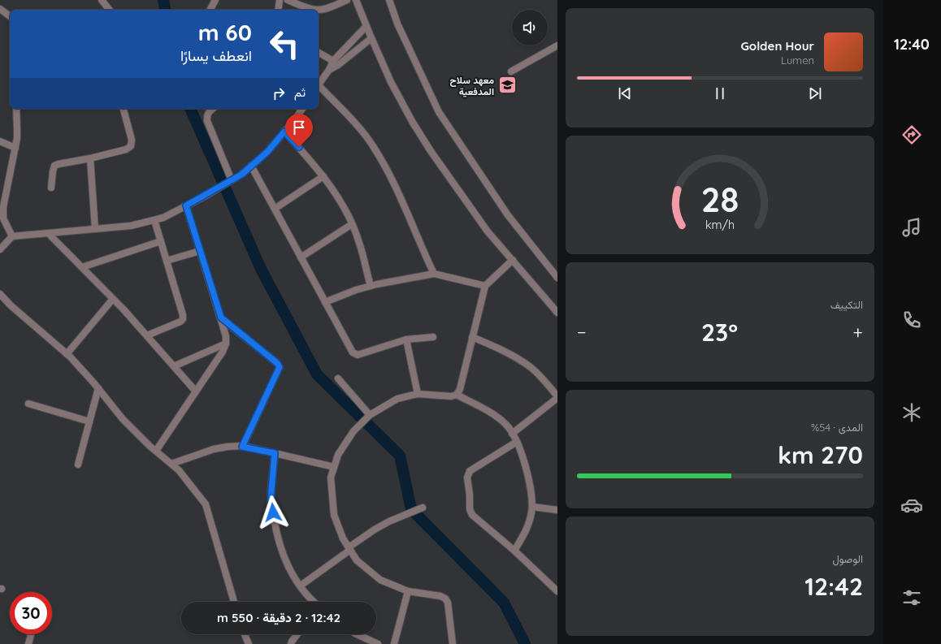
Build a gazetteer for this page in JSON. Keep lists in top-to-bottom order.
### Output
{
  "places": {
    "school or university": ["معهد سلاح المدفعية"]
  },
  "page": {
    "tabs": "12:40",
    "turn": ["60 m", "انعطف يسارًا"],
    "song": ["Golden Hour", "Lumen"],
    "then": "ثم",
    "tile": [
      "التكييف",
      ["المدى · 54%", "270 km"],
      ["الوصول", "12:42"]
    ],
    "heat": ["−", "23°", "+"],
    "limit": "30",
    "trip": "12:42 · 2 دقيقة · 550 m",
    "gauge": ["28", "km/h"]
  }
}
